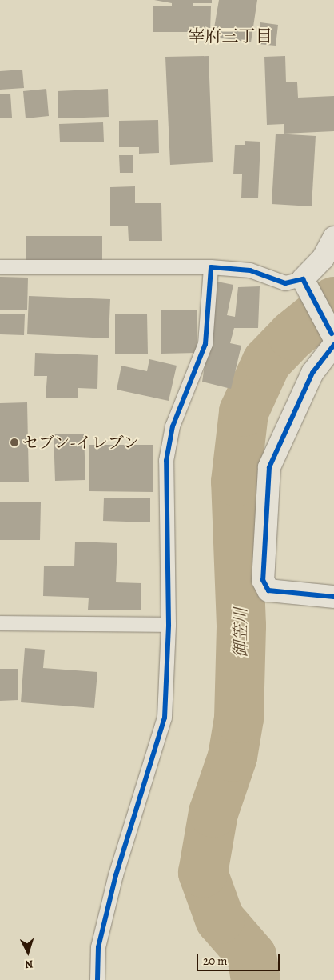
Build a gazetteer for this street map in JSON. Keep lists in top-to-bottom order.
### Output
{
  "districts": ["宰府三丁目"],
  "water": ["御笠川"],
  "places": ["セブン-イレブン"],
  "scale_bar": "20 m",
  "north": "bottom"
}
